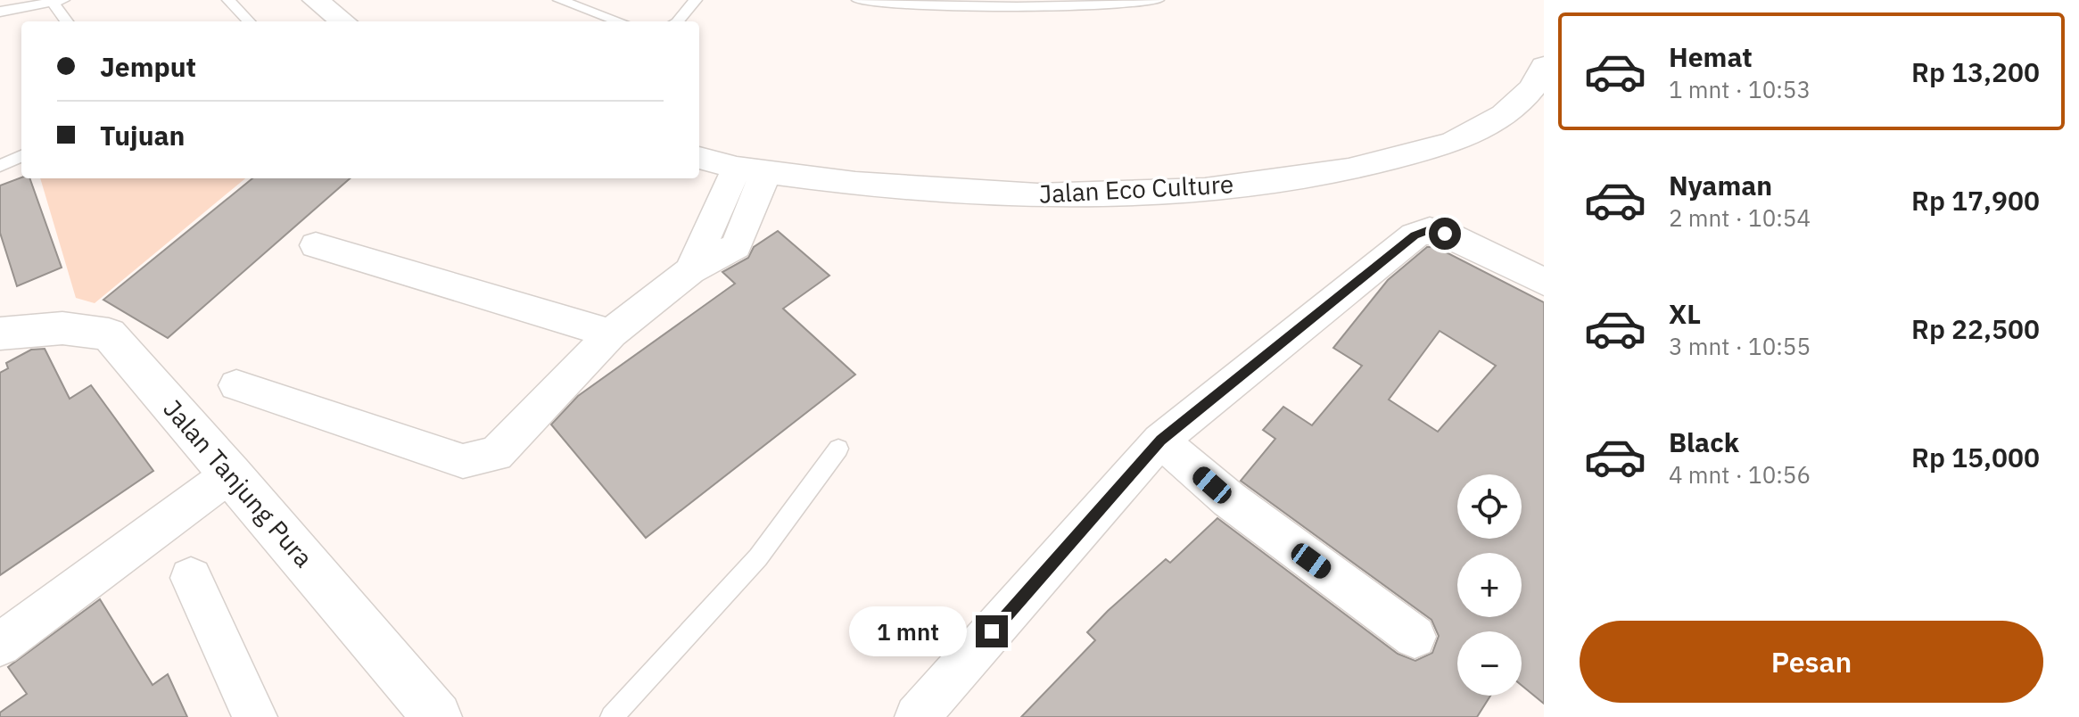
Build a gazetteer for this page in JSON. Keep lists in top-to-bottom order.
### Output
{
  "streets": {
    "street": ["Jalan Eco Culture", "Jalan Tanjung Pura"]
  },
  "page": {
    "list": [
      {
        "name": "Hemat",
        "note": "1 mnt · 10:53",
        "value": "Rp 13,200"
      },
      {
        "name": "Nyaman",
        "note": "2 mnt · 10:54",
        "value": "Rp 17,900"
      },
      {
        "name": "XL",
        "note": "3 mnt · 10:55",
        "value": "Rp 22,500"
      },
      {
        "name": "Black",
        "note": "4 mnt · 10:56",
        "value": "Rp 15,000"
      }
    ],
    "banner": ["Jemput", "Tujuan"],
    "map_buttons": ["+", "−"],
    "bubble": "1 mnt",
    "buttons": "Pesan"
  }
}
